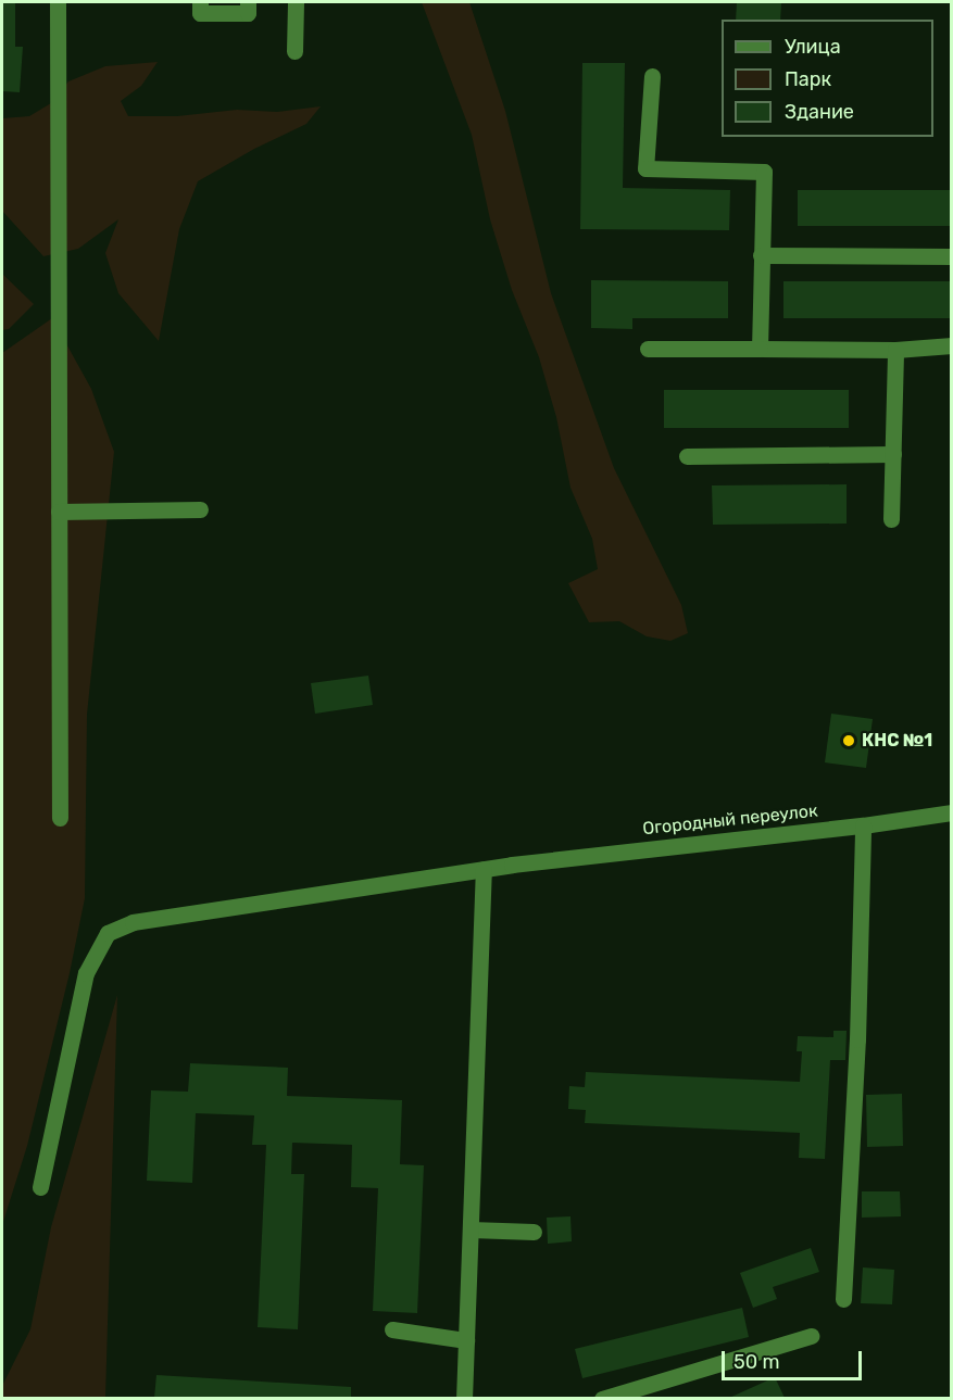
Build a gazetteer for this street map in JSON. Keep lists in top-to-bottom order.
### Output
{
  "streets": {
    "street": ["Огородный переулок"]
  },
  "places": ["КНС №1"],
  "legend": ["Улица", "Парк", "Здание"],
  "scale_bar": "50 m"
}
